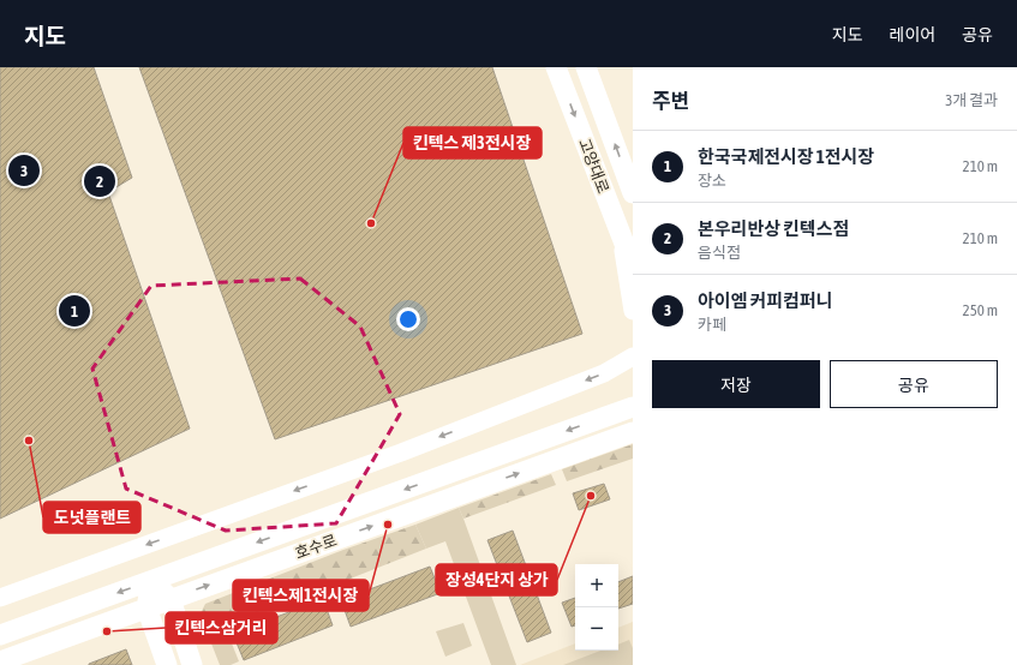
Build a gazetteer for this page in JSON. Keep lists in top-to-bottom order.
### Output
{
  "streets": {
    "main road": ["고양대로", "호수로"]
  },
  "places": [
    "킨텍스 제3전시장",
    "도넛플랜트",
    "장성4단지 상가",
    "킨텍스제1전시장",
    "킨텍스삼거리"
  ],
  "page": {
    "header": "지도",
    "nav": ["지도", "레이어", "공유"],
    "heading": ["주변", "3개 결과"],
    "list": [
      {
        "mark": "1",
        "name": "한국국제전시장 1전시장",
        "note": "장소",
        "value": "210 m"
      },
      {
        "mark": "2",
        "name": "본우리반상 킨텍스점",
        "note": "음식점",
        "value": "210 m"
      },
      {
        "mark": "3",
        "name": "아이엠 커피컴퍼니",
        "note": "카페",
        "value": "250 m"
      }
    ],
    "pins": ["3", "2", "1"],
    "buttons": ["저장", "공유"],
    "map_buttons": ["+", "−"]
  }
}
